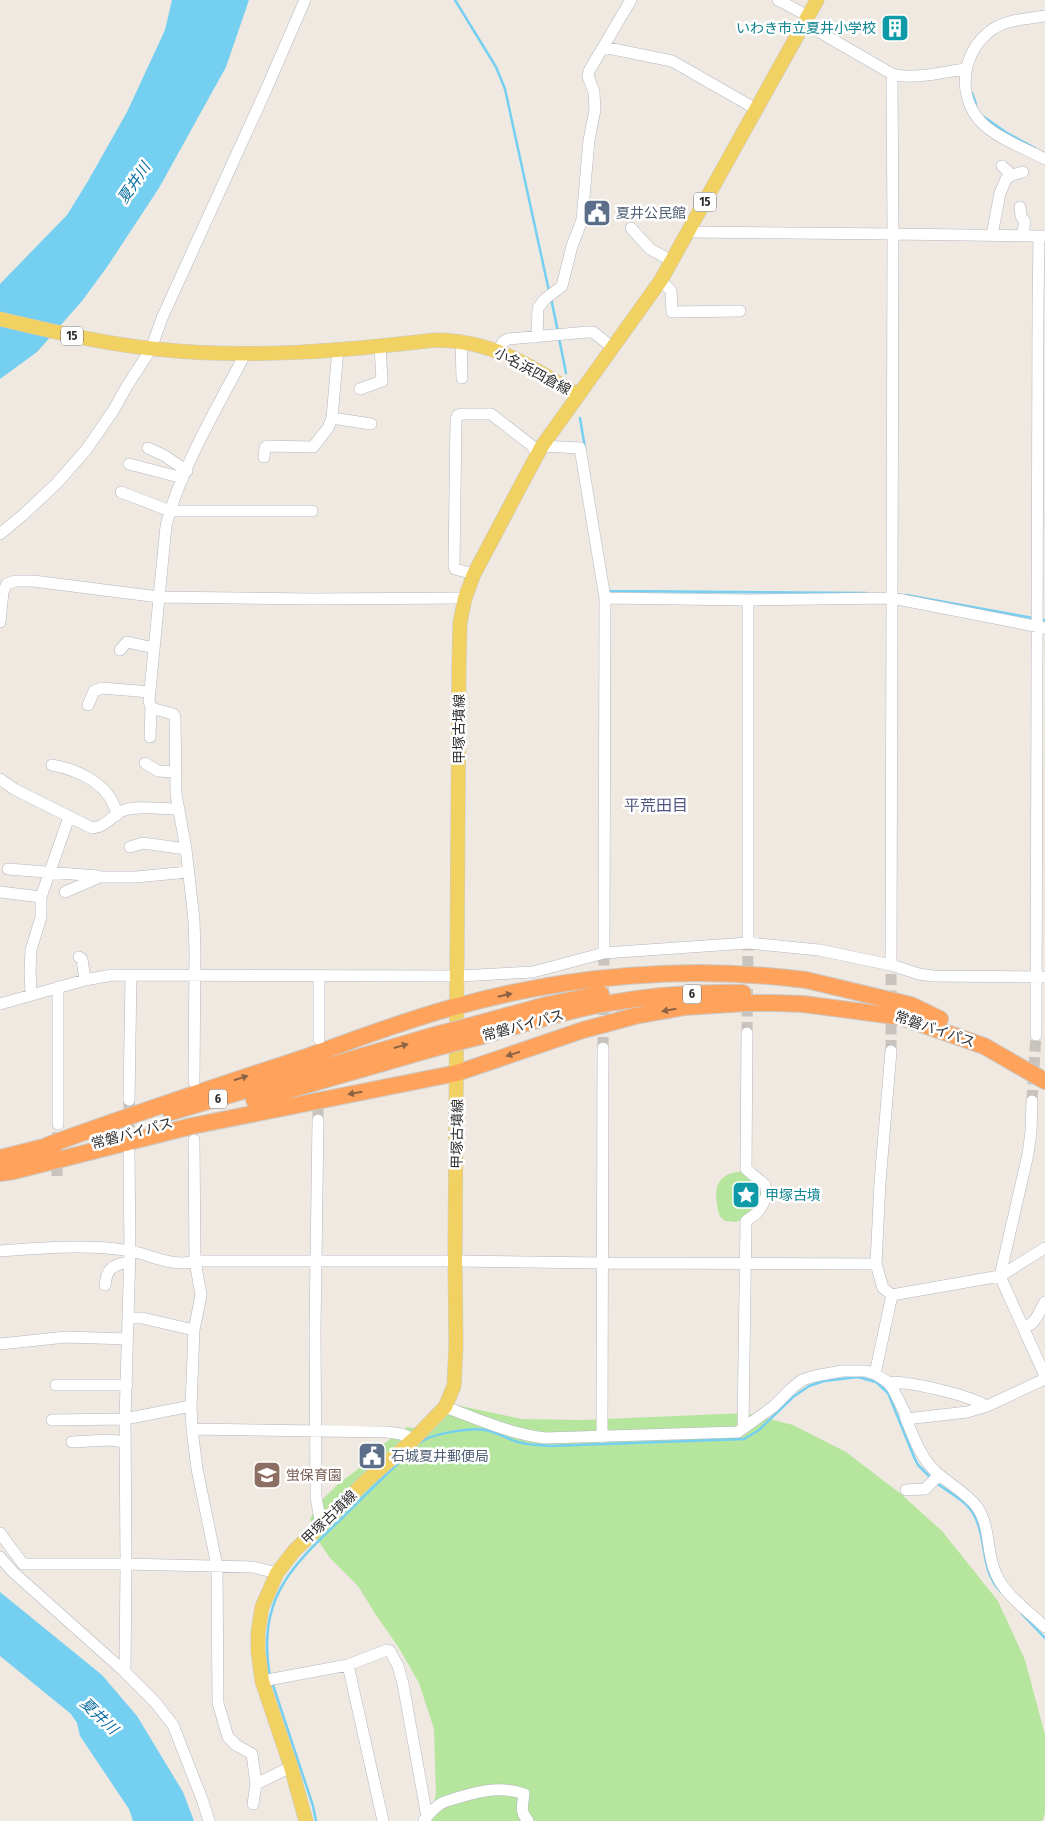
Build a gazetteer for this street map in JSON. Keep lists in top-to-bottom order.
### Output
{
  "streets": {
    "highway": ["6", "常磐バイパス"],
    "main road": ["15", "小名浜四倉線", "甲塚古墳線"]
  },
  "crossings": [
    ["小名浜四倉線", "甲塚古墳線"]
  ],
  "districts": ["平荒田目"],
  "water": ["夏井川"],
  "places": {
    "building": ["いわき市立夏井小学校"],
    "public building": ["夏井公民館", "石城夏井郵便局"],
    "place": ["甲塚古墳"],
    "school or university": ["蛍保育園"]
  }
}
